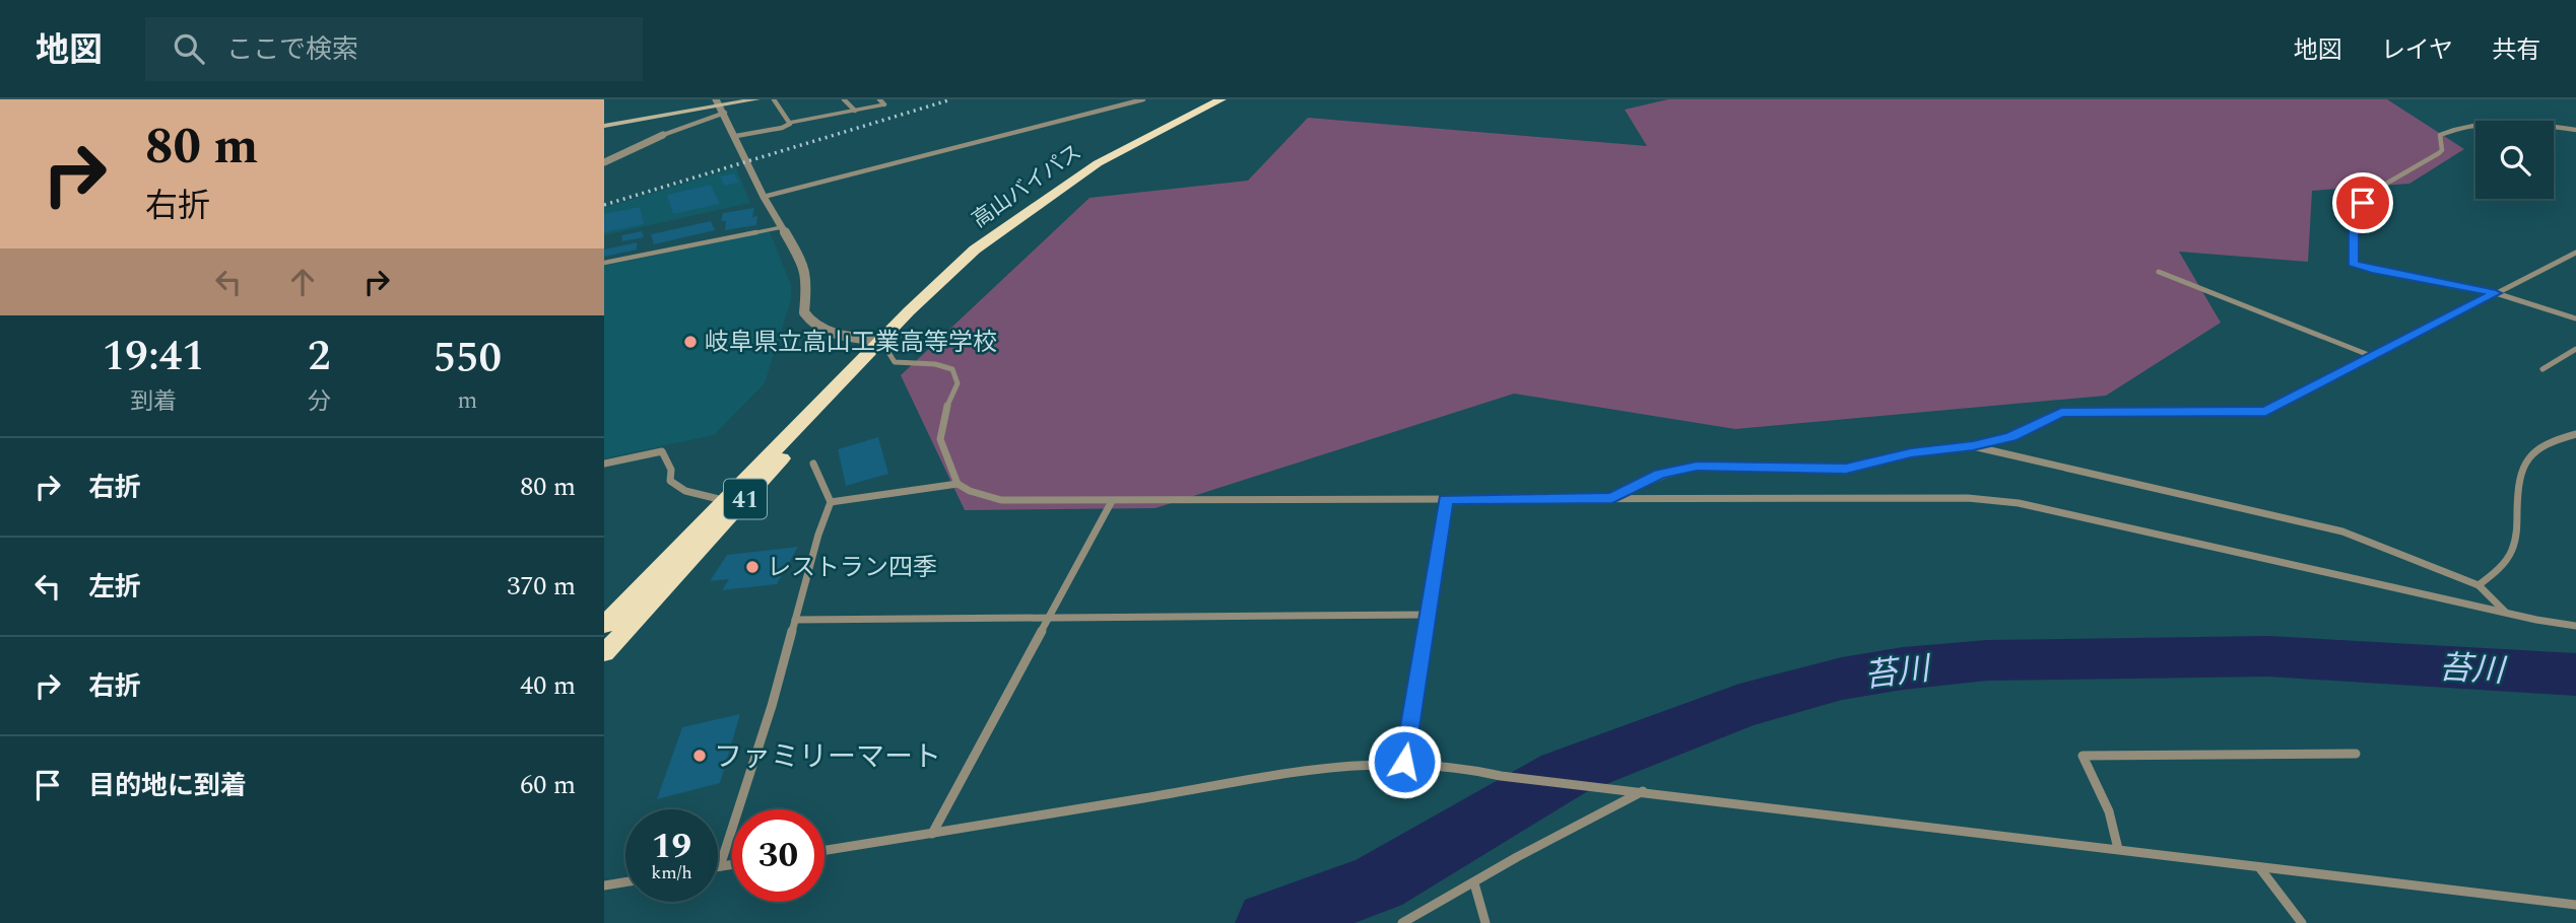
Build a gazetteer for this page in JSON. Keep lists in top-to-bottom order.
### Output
{
  "streets": {
    "highway": ["高山バイパス", "41"]
  },
  "water": ["苔川"],
  "places": ["岐阜県立高山工業高等学校", "レストラン四季", "ファミリーマート"],
  "page": {
    "header": "地図",
    "search": "ここで検索",
    "nav": ["地図", "レイヤ", "共有"],
    "turn": ["80 m", "右折"],
    "eta": [
      "19:41",
      "到着",
      "2",
      "分",
      "550",
      "m"
    ],
    "list": [
      {
        "name": "右折",
        "value": "80 m"
      },
      {
        "name": "左折",
        "value": "370 m"
      },
      {
        "name": "右折",
        "value": "40 m"
      },
      {
        "name": "目的地に到着",
        "value": "60 m"
      }
    ],
    "speed": "19 km/h",
    "limit": "30"
  }
}
